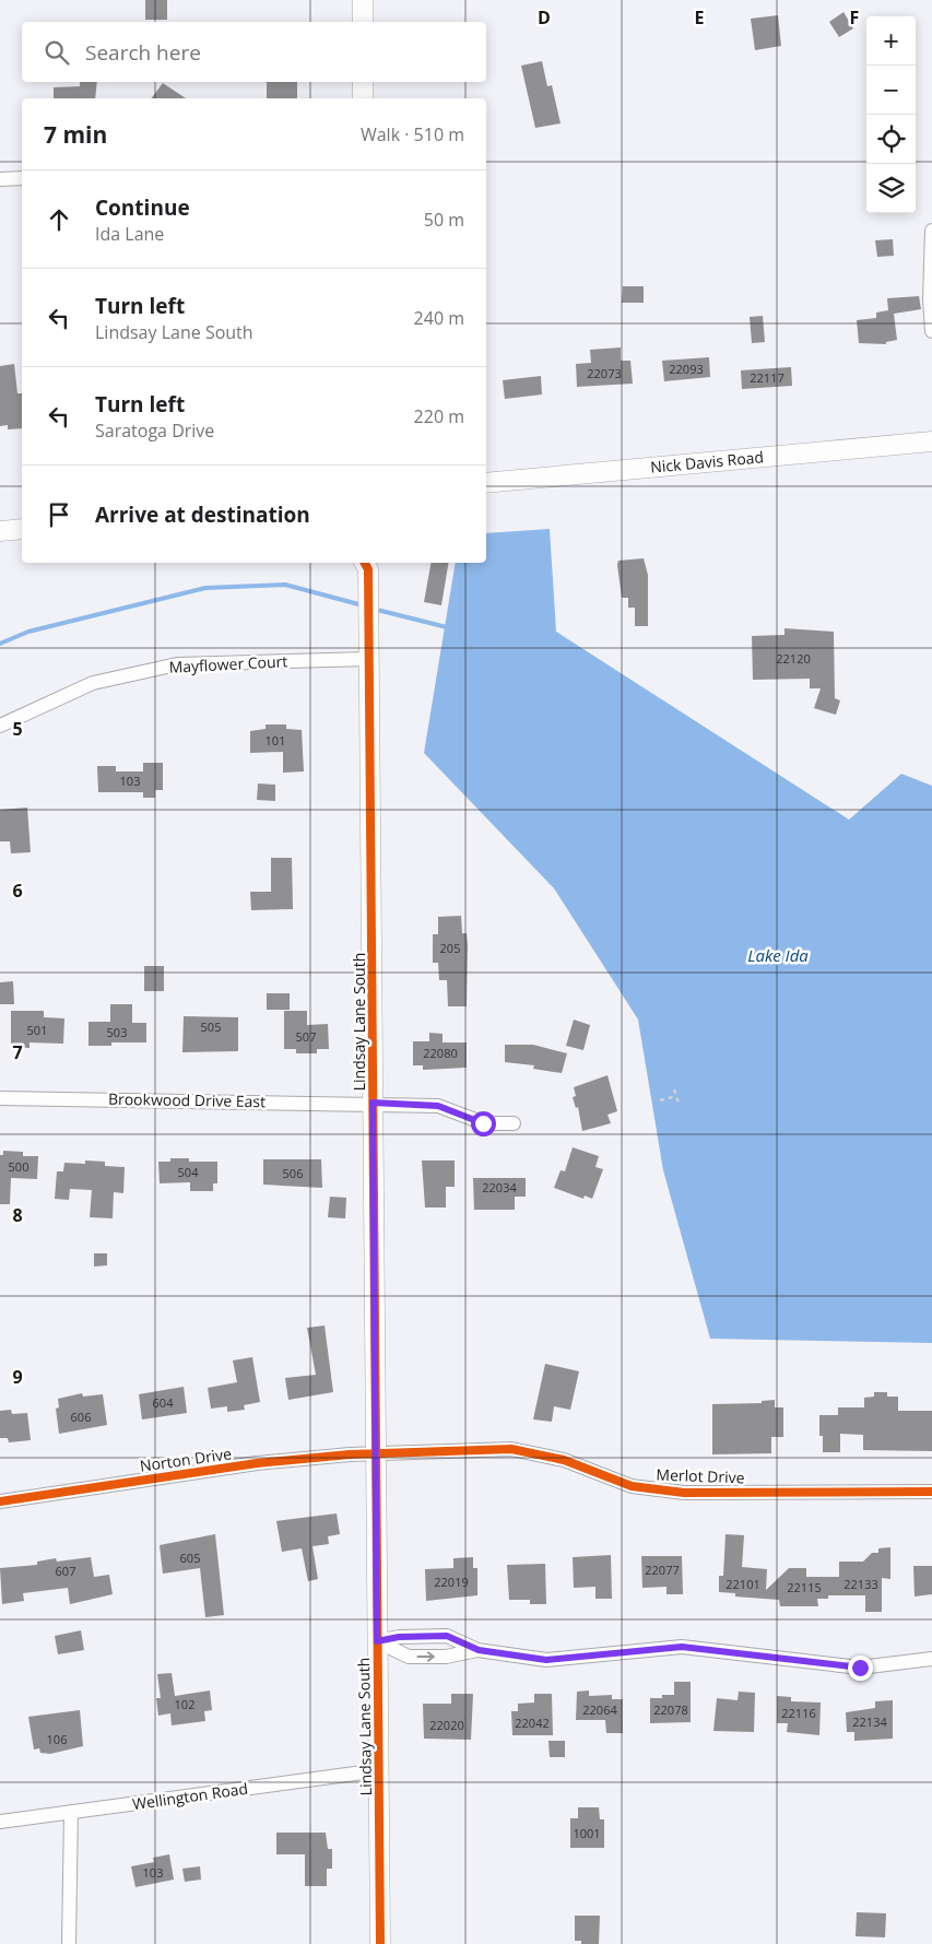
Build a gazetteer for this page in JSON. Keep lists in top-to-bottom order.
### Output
{
  "streets": {
    "street": [
      "Nick Davis Road",
      "Mayflower Court",
      "Lindsay Lane South",
      "Brookwood Drive East",
      "Norton Drive",
      "Merlot Drive",
      "Wellington Road"
    ]
  },
  "crossings": [
    ["Mayflower Court", "Lindsay Lane South"],
    ["Lindsay Lane South", "Brookwood Drive East"],
    ["Lindsay Lane South", "Norton Drive"],
    ["Lindsay Lane South", "Merlot Drive"],
    ["Lindsay Lane South", "Wellington Road"],
    ["Norton Drive", "Merlot Drive"]
  ],
  "water": ["Lake Ida"],
  "house_numbers": [
    "22093",
    "22073",
    "22117",
    "22120",
    "101",
    "103",
    "205",
    "505",
    "501",
    "503",
    "507",
    "22080",
    "500",
    "504",
    "506",
    "22034",
    "604",
    "606",
    "605",
    "22077",
    "607",
    "22019",
    "22101",
    "22133",
    "22115",
    "102",
    "22064",
    "22078",
    "22116",
    "22134",
    "22042",
    "22020",
    "106",
    "1001",
    "103"
  ],
  "page": {
    "map_buttons": ["+", "−"],
    "search": "Search here",
    "heading": ["7 min", "Walk · 510 m"],
    "list": [
      ["Continue", "Ida Lane", "50 m"],
      ["Turn left", "Lindsay Lane South", "240 m"],
      ["Turn left", "Saratoga Drive", "220 m"],
      "Arrive at destination"
    ]
  },
  "grid": {
    "columns": ["D", "E", "F"],
    "rows": [
      "5",
      "6",
      "7",
      "8",
      "9"
    ]
  }
}
